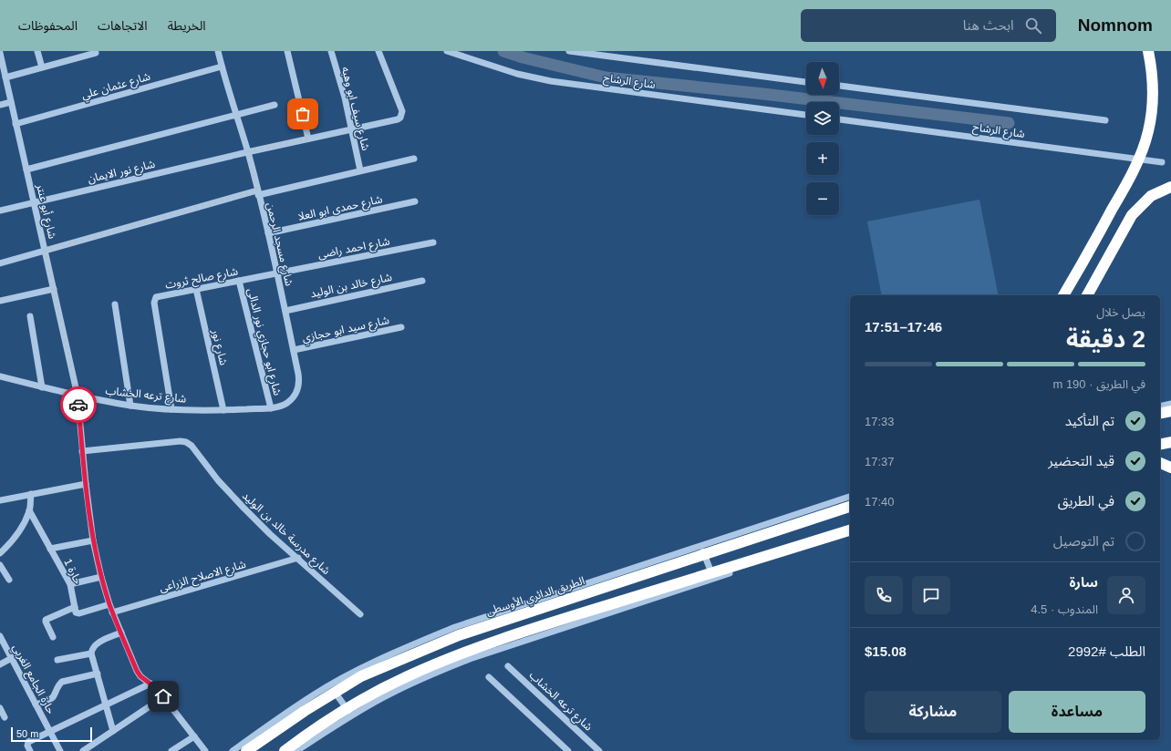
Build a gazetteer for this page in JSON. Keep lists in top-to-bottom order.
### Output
{
  "streets": {
    "highway": ["الطريق الدائري الأوسطى"],
    "street": [
      "شارع الرشاح",
      "شارع عثمان علي",
      "شارع سيف ابو وهبه",
      "شارع نور الايمان",
      "شارع حمدى ابو العلا",
      "شارع أبو عنتر",
      "شارع مسجد الرحمن",
      "شارع احمد راضى",
      "شارع صالح ثروت",
      "شارع خالد بن الوليد",
      "شارع سيد ابو حجازي",
      "شارع ابو حجازي نور الدالى",
      "شارع نور",
      "شارع ترعه الخشاب",
      "شارع مدرسة خالد بن الوليد",
      "حارة 1",
      "شارع الاصلاح الزراعى",
      "حارة الجامع الغربي"
    ]
  },
  "crossings": [
    ["شارع عثمان علي", "شارع أبو عنتر"],
    ["شارع عثمان علي", "شارع مسجد الرحمن"],
    ["شارع سيف ابو وهبه", "شارع نور الايمان"],
    ["شارع نور الايمان", "شارع أبو عنتر"],
    ["شارع نور الايمان", "شارع مسجد الرحمن"],
    ["شارع حمدى ابو العلا", "شارع مسجد الرحمن"],
    ["شارع أبو عنتر", "شارع ترعه الخشاب"],
    ["شارع أبو عنتر", "شارع مدرسة خالد بن الوليد"],
    ["شارع أبو عنتر", "شارع الاصلاح الزراعى"],
    ["شارع مسجد الرحمن", "شارع احمد راضى"],
    ["شارع مسجد الرحمن", "شارع صالح ثروت"],
    ["شارع مسجد الرحمن", "شارع خالد بن الوليد"],
    ["شارع مسجد الرحمن", "شارع سيد ابو حجازي"],
    ["شارع مسجد الرحمن", "شارع ابو حجازي نور الدالى"],
    ["شارع مسجد الرحمن", "شارع ترعه الخشاب"],
    ["شارع احمد راضى", "شارع صالح ثروت"],
    ["شارع صالح ثروت", "شارع ابو حجازي نور الدالى"],
    ["شارع صالح ثروت", "شارع نور"],
    ["شارع صالح ثروت", "شارع ترعه الخشاب"],
    ["شارع ابو حجازي نور الدالى", "شارع ترعه الخشاب"],
    ["شارع نور", "شارع ترعه الخشاب"],
    ["شارع مدرسة خالد بن الوليد", "شارع الاصلاح الزراعى"]
  ],
  "scale_bar": "50 m",
  "north": "bottom",
  "page": {
    "header": "Nomnom",
    "search": "ابحث هنا",
    "nav": ["الخريطة", "الاتجاهات", "المحفوظات"],
    "map_buttons": ["+", "−"],
    "heading": ["2 دقيقة", "يصل خلال", "17:46–17:51"],
    "panel": [
      "سارة",
      "المندوب · 4.5",
      "الطلب #2992",
      "$15.08"
    ],
    "bar": "في الطريق · 190 m",
    "list": [
      ["تم التأكيد", "17:33"],
      ["قيد التحضير", "17:37"],
      ["في الطريق", "17:40"],
      "تم التوصيل"
    ],
    "buttons": ["مساعدة", "مشاركة"],
    "scale": "50 m"
  }
}
